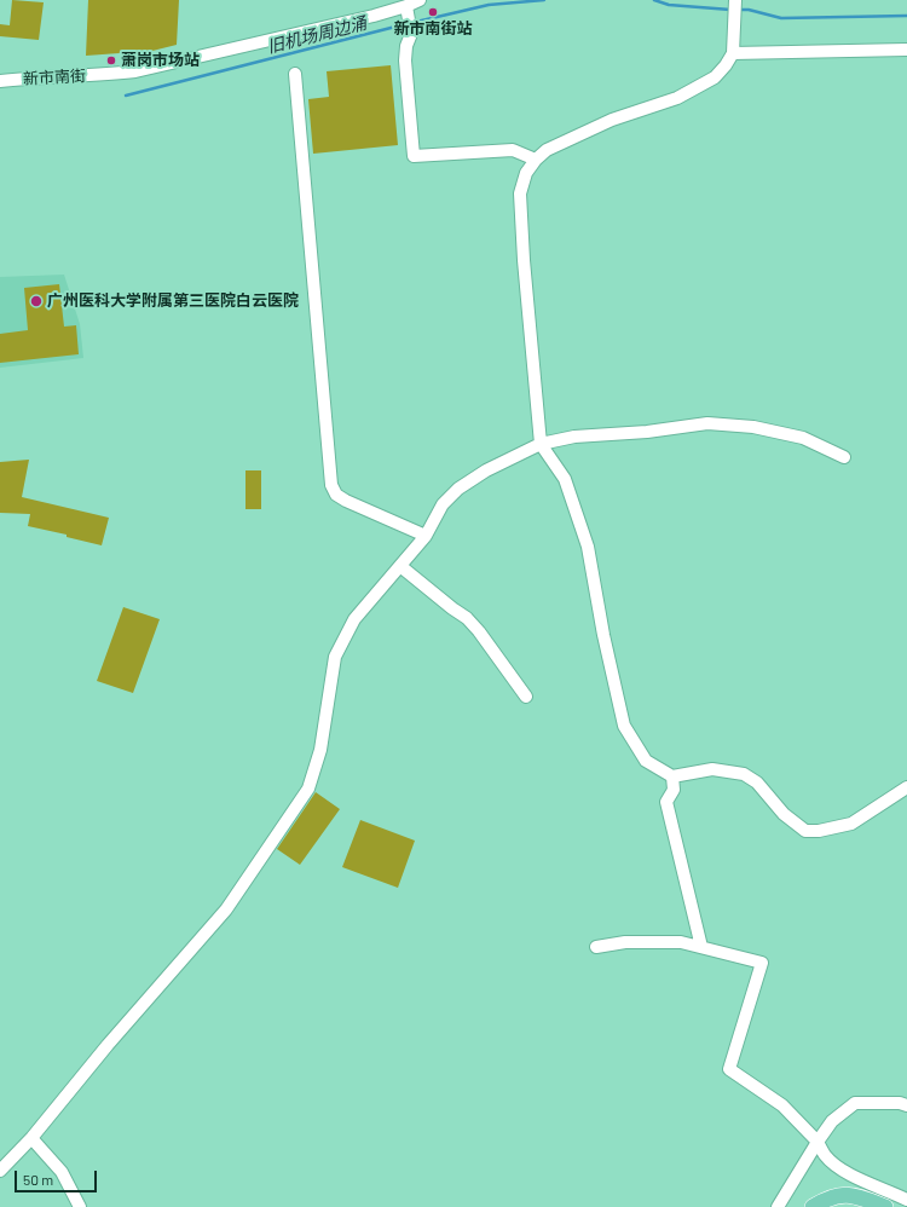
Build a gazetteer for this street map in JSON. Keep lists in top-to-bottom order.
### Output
{
  "streets": {
    "street": ["新市南街"]
  },
  "water": ["旧机场周边涌"],
  "places": ["新市南街站", "萧岗市场站", "广州医科大学附属第三医院白云医院"],
  "scale_bar": "50 m"
}
